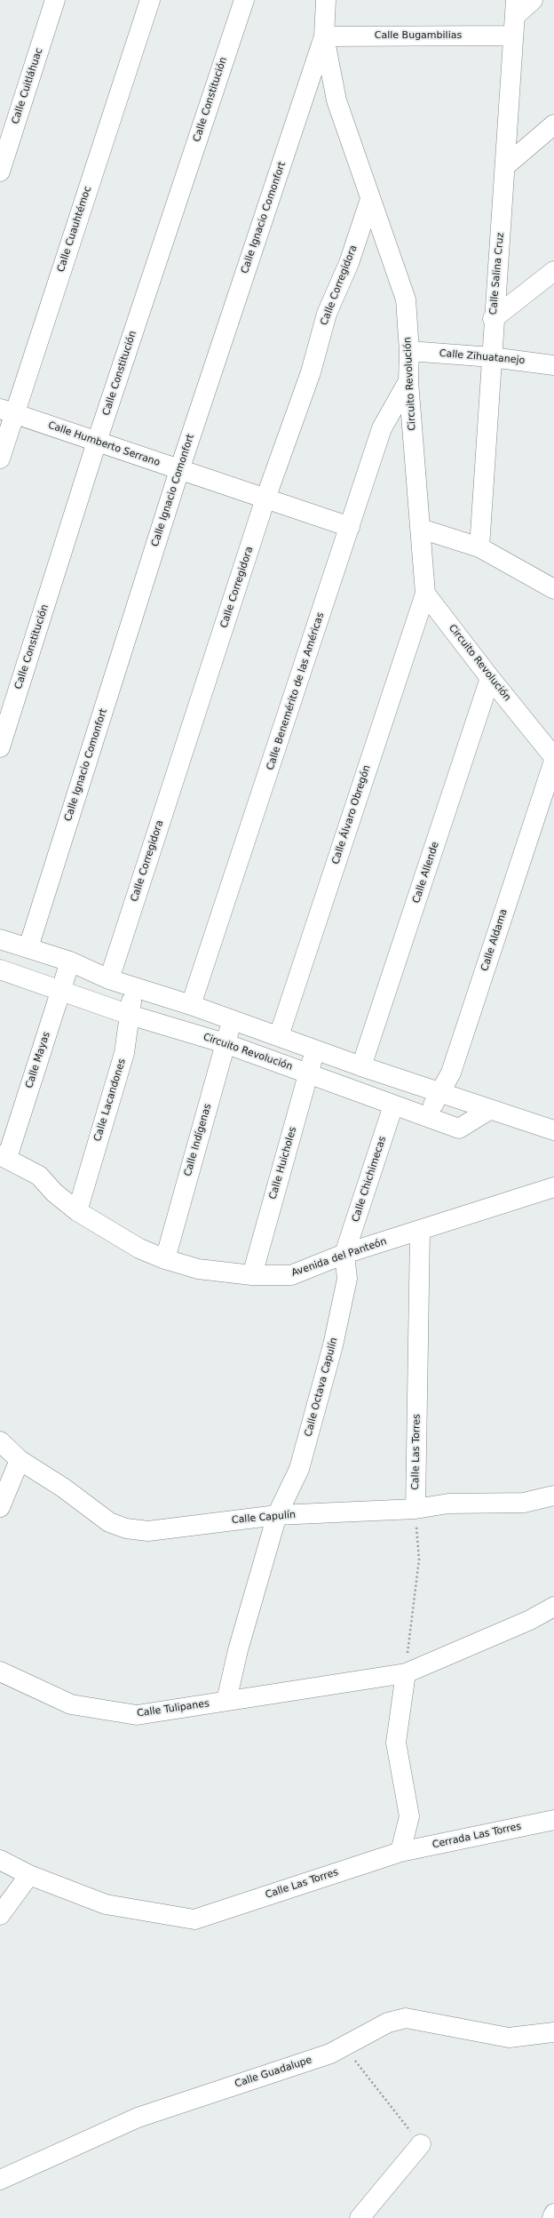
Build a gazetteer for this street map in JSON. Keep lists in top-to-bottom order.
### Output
{
  "streets": {
    "street": [
      "Calle Bugambilias",
      "Calle Cuitláhuac",
      "Calle Constitución",
      "Calle Ignacio Comonfort",
      "Calle Cuauhtémoc",
      "Calle Salina Cruz",
      "Calle Corregidora",
      "Calle Zihuatanejo",
      "Circuito Revolución",
      "Calle Humberto Serrano",
      "Calle Benemérito de las Américas",
      "Calle Álvaro Obregón",
      "Calle Allende",
      "Calle Aldama",
      "Calle Mayas",
      "Calle Lacandones",
      "Calle Indígenas",
      "Calle Huicholes",
      "Calle Chichimecas",
      "Avenida del Panteón",
      "Calle Octava Capulín",
      "Calle Las Torres",
      "Calle Capulín",
      "Calle Tulipanes",
      "Cerrada Las Torres",
      "Calle Guadalupe"
    ]
  },
  "crossings": [
    ["Calle Bugambilias", "Calle Ignacio Comonfort"],
    ["Calle Bugambilias", "Calle Salina Cruz"],
    ["Calle Bugambilias", "Circuito Revolución"],
    ["Calle Constitución", "Calle Humberto Serrano"],
    ["Calle Ignacio Comonfort", "Circuito Revolución"],
    ["Calle Ignacio Comonfort", "Calle Humberto Serrano"],
    ["Calle Cuauhtémoc", "Calle Humberto Serrano"],
    ["Calle Salina Cruz", "Calle Zihuatanejo"],
    ["Calle Corregidora", "Circuito Revolución"],
    ["Calle Corregidora", "Calle Humberto Serrano"],
    ["Calle Zihuatanejo", "Circuito Revolución"],
    ["Circuito Revolución", "Calle Benemérito de las Américas"],
    ["Circuito Revolución", "Calle Álvaro Obregón"],
    ["Circuito Revolución", "Calle Allende"],
    ["Circuito Revolución", "Calle Aldama"],
    ["Circuito Revolución", "Calle Mayas"],
    ["Circuito Revolución", "Calle Lacandones"],
    ["Circuito Revolución", "Calle Indígenas"],
    ["Circuito Revolución", "Calle Huicholes"],
    ["Circuito Revolución", "Calle Chichimecas"],
    ["Calle Humberto Serrano", "Calle Benemérito de las Américas"],
    ["Calle Mayas", "Avenida del Panteón"],
    ["Calle Lacandones", "Avenida del Panteón"],
    ["Calle Indígenas", "Avenida del Panteón"],
    ["Calle Huicholes", "Avenida del Panteón"],
    ["Calle Chichimecas", "Avenida del Panteón"],
    ["Calle Chichimecas", "Calle Octava Capulín"],
    ["Avenida del Panteón", "Calle Octava Capulín"],
    ["Avenida del Panteón", "Calle Las Torres"],
    ["Calle Octava Capulín", "Calle Capulín"],
    ["Calle Octava Capulín", "Calle Tulipanes"],
    ["Calle Las Torres", "Calle Capulín"],
    ["Calle Las Torres", "Cerrada Las Torres"]
  ]
}
